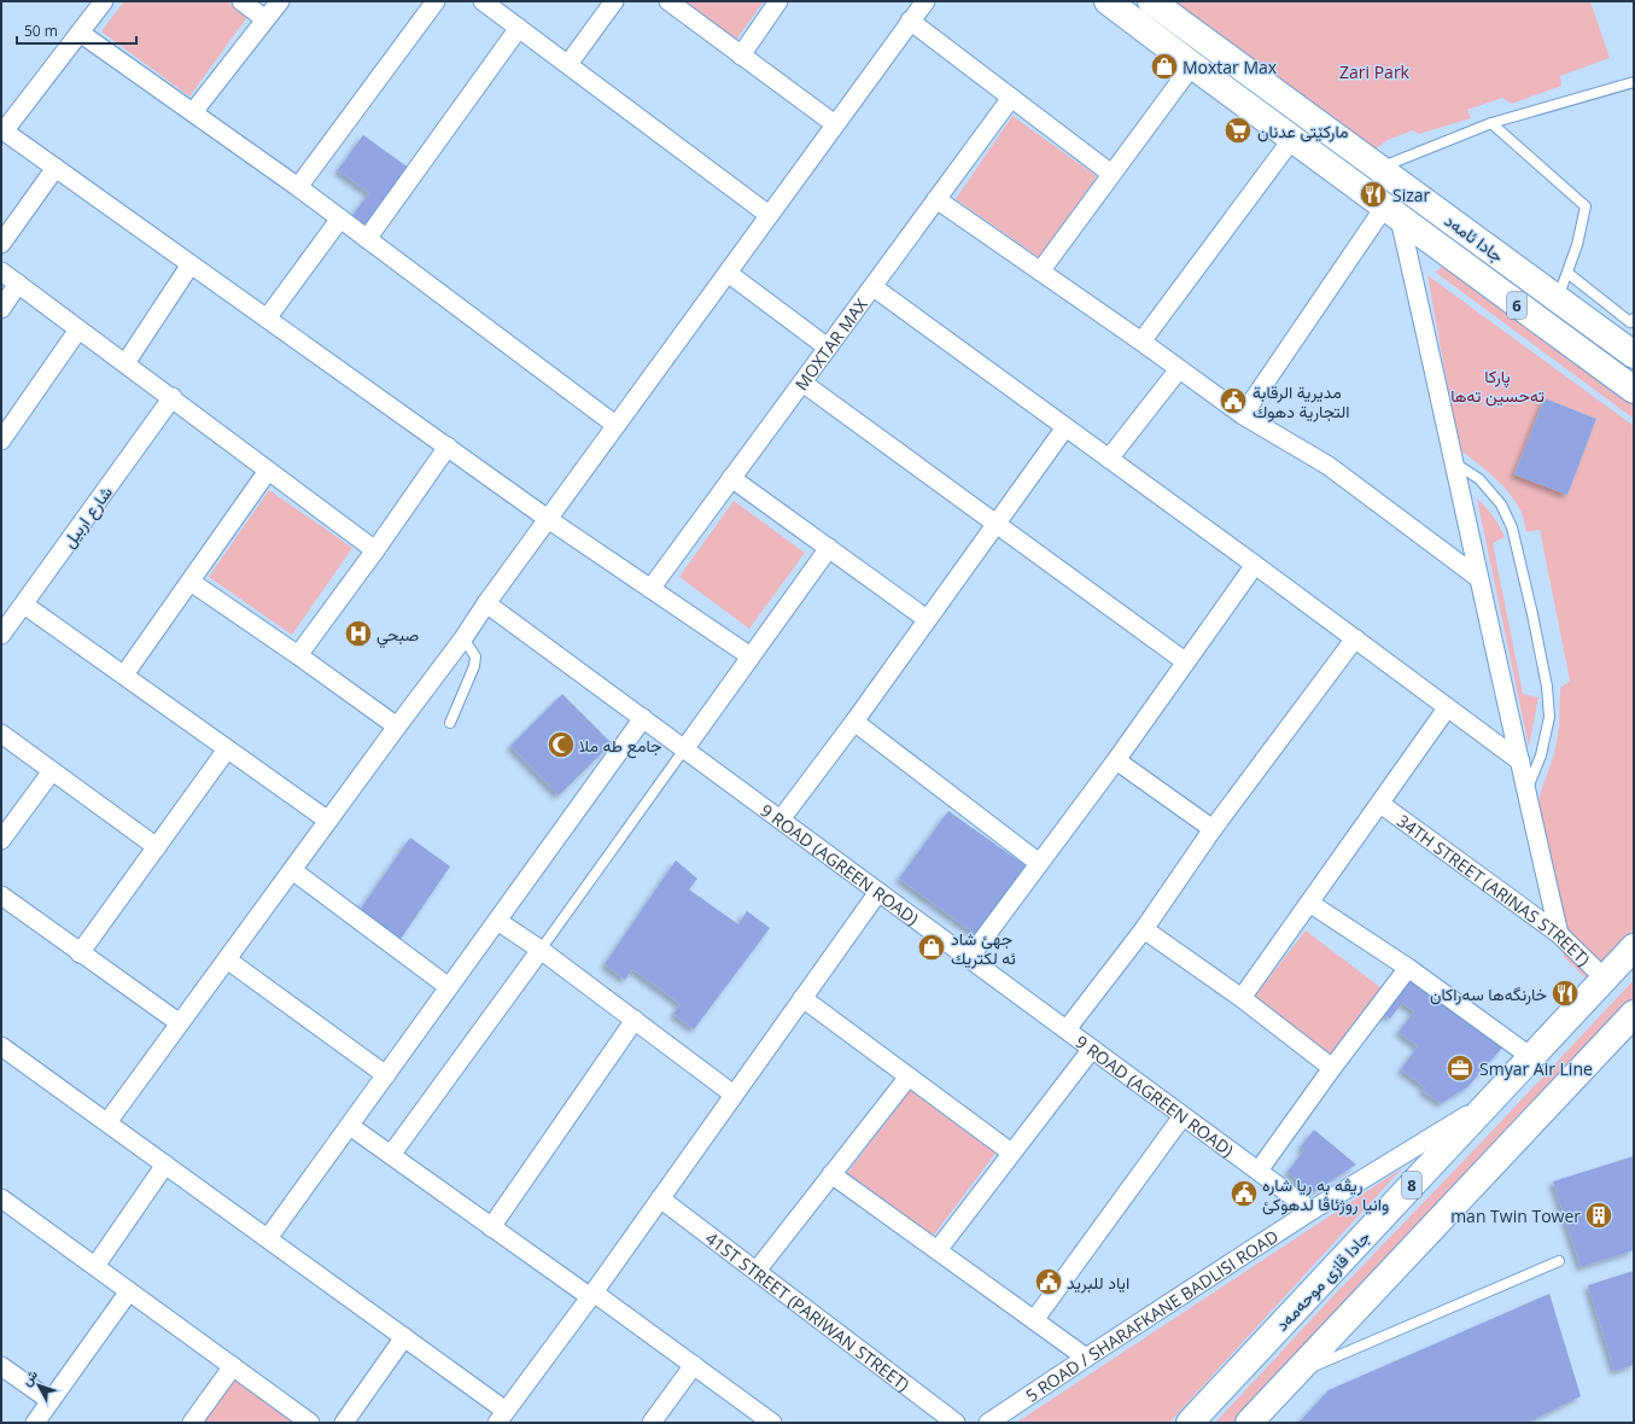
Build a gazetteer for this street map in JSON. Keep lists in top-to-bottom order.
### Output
{
  "streets": {
    "main road": [
      "جادا ئامەد",
      "6",
      "8",
      "جادا قازی موحەمەد"
    ],
    "street": [
      "MOXTAR MAX",
      "شارع اربيل",
      "9 ROAD (AGREEN ROAD)",
      "34TH STREET (ARINAS STREET)",
      "41ST STREET (PARIWAN STREET)",
      "5 ROAD / SHARAFKANE BADLISI ROAD"
    ]
  },
  "crossings": [
    ["جادا ئامەد", "6"],
    ["9 ROAD (AGREEN ROAD)", "5 ROAD / SHARAFKANE BADLISI ROAD"],
    ["34TH STREET (ARINAS STREET)", "جادا قازی موحەمەد"],
    ["جادا قازی موحەمەد", "5 ROAD / SHARAFKANE BADLISI ROAD"]
  ],
  "parks": ["Zari Park", "پارکا تەحسین تەها"],
  "places": {
    "shop": ["Moxtar Max", "جهئ شاد ئه لكتريك"],
    "supermarket": ["مارکێتی عدنان"],
    "restaurant": ["Sizar", "خارنگەها سەراکان"],
    "public building": ["مديرية الرقابة التجارية دهوك", "ريڤه به ريا شاره وانيا روژئاڤا لدهوكئ", "اياد للبريد"],
    "hospital": ["صبحي"],
    "mosque": ["جامع طه ملا"],
    "office": ["Smyar Air Line"],
    "building": ["man Twin Tower"]
  },
  "scale_bar": "50 m",
  "north": "top left"
}
